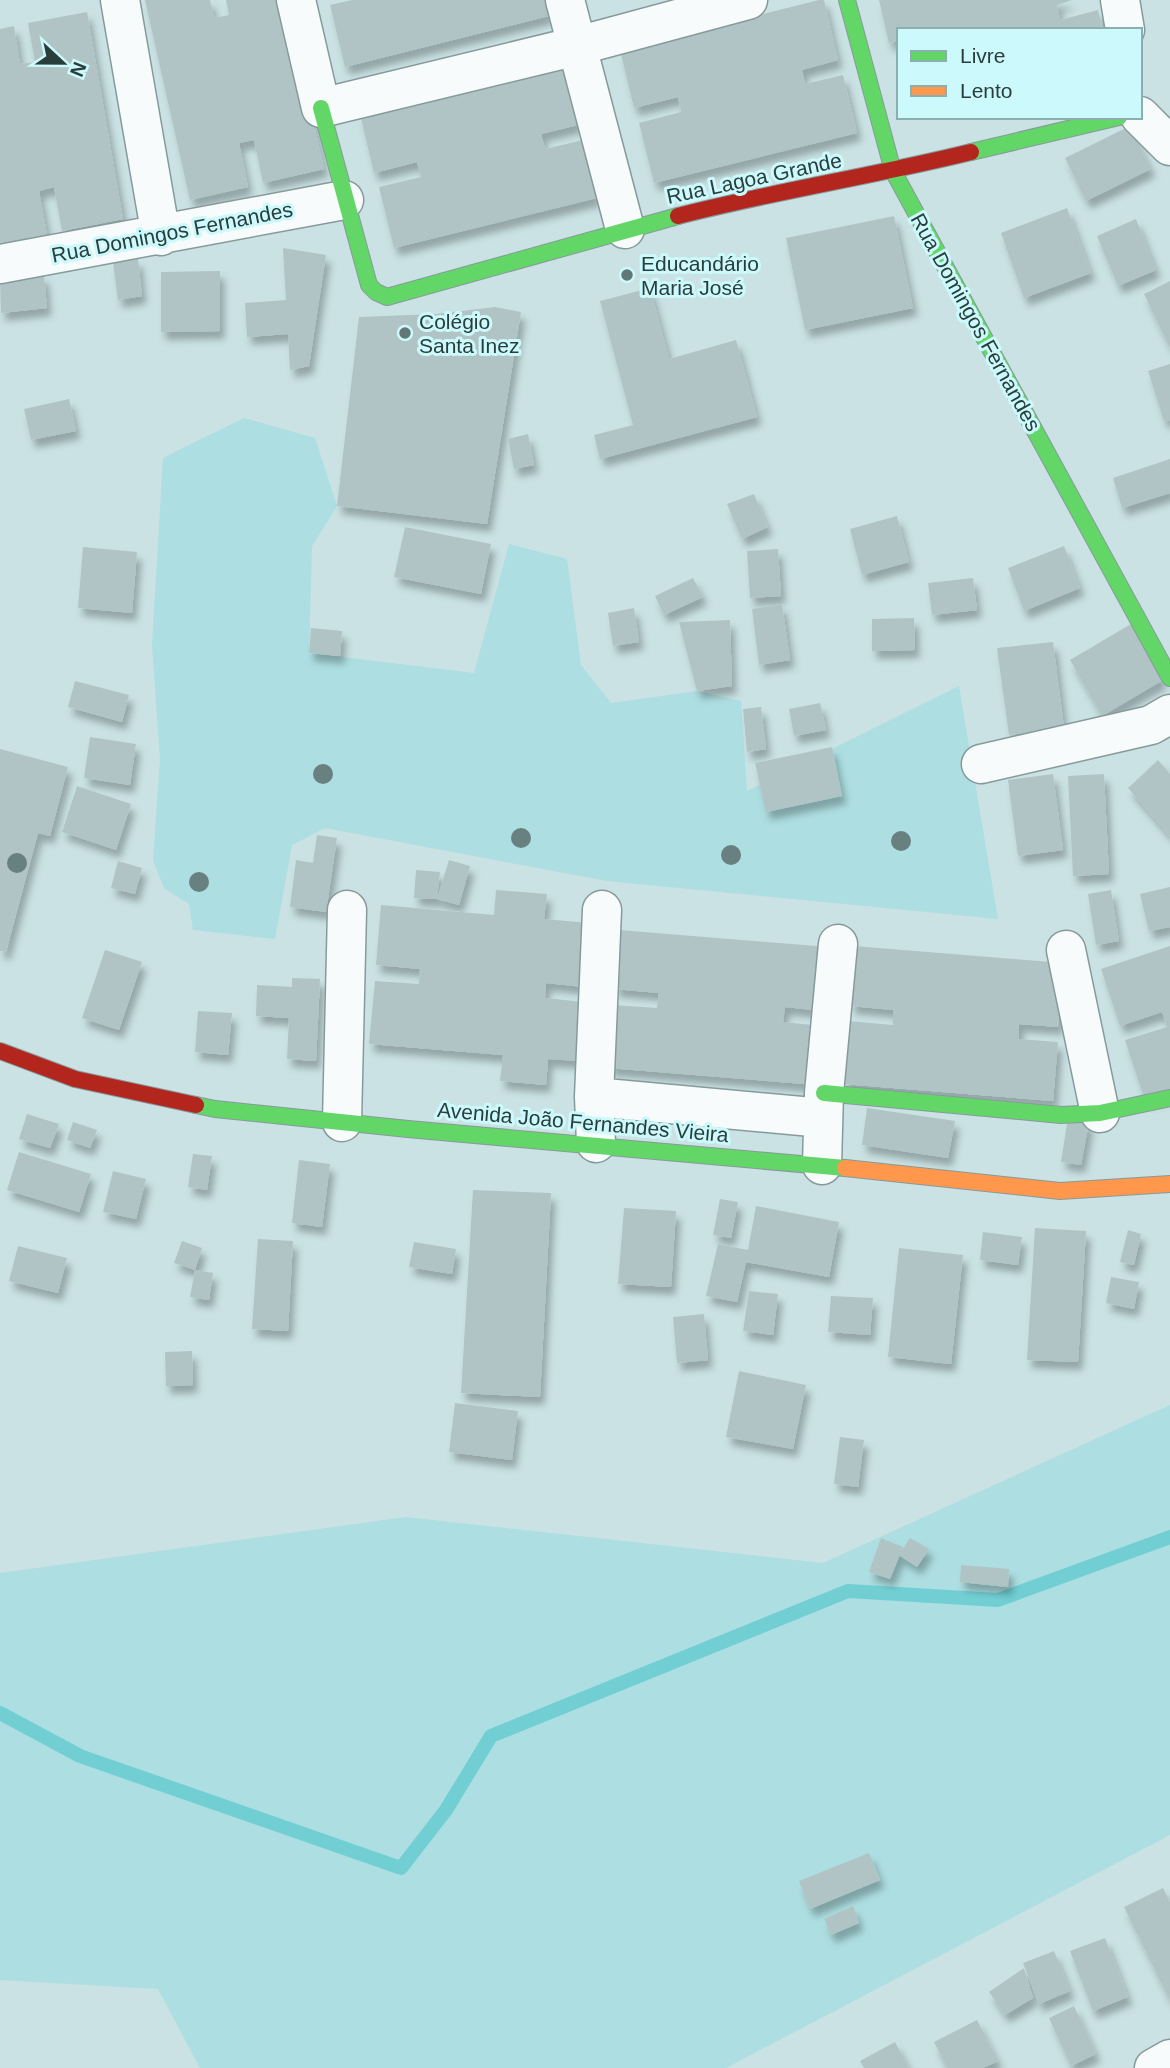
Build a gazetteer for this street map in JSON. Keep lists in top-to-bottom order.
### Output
{
  "streets": {
    "street": ["Rua Lagoa Grande", "Rua Domingos Fernandes", "Avenida João Fernandes Vieira"]
  },
  "crossings": [
    ["Rua Lagoa Grande", "Rua Domingos Fernandes"]
  ],
  "places": ["Educandário Maria José", "Colégio Santa Inez"],
  "legend": ["Livre", "Lento"],
  "north": "right"
}
